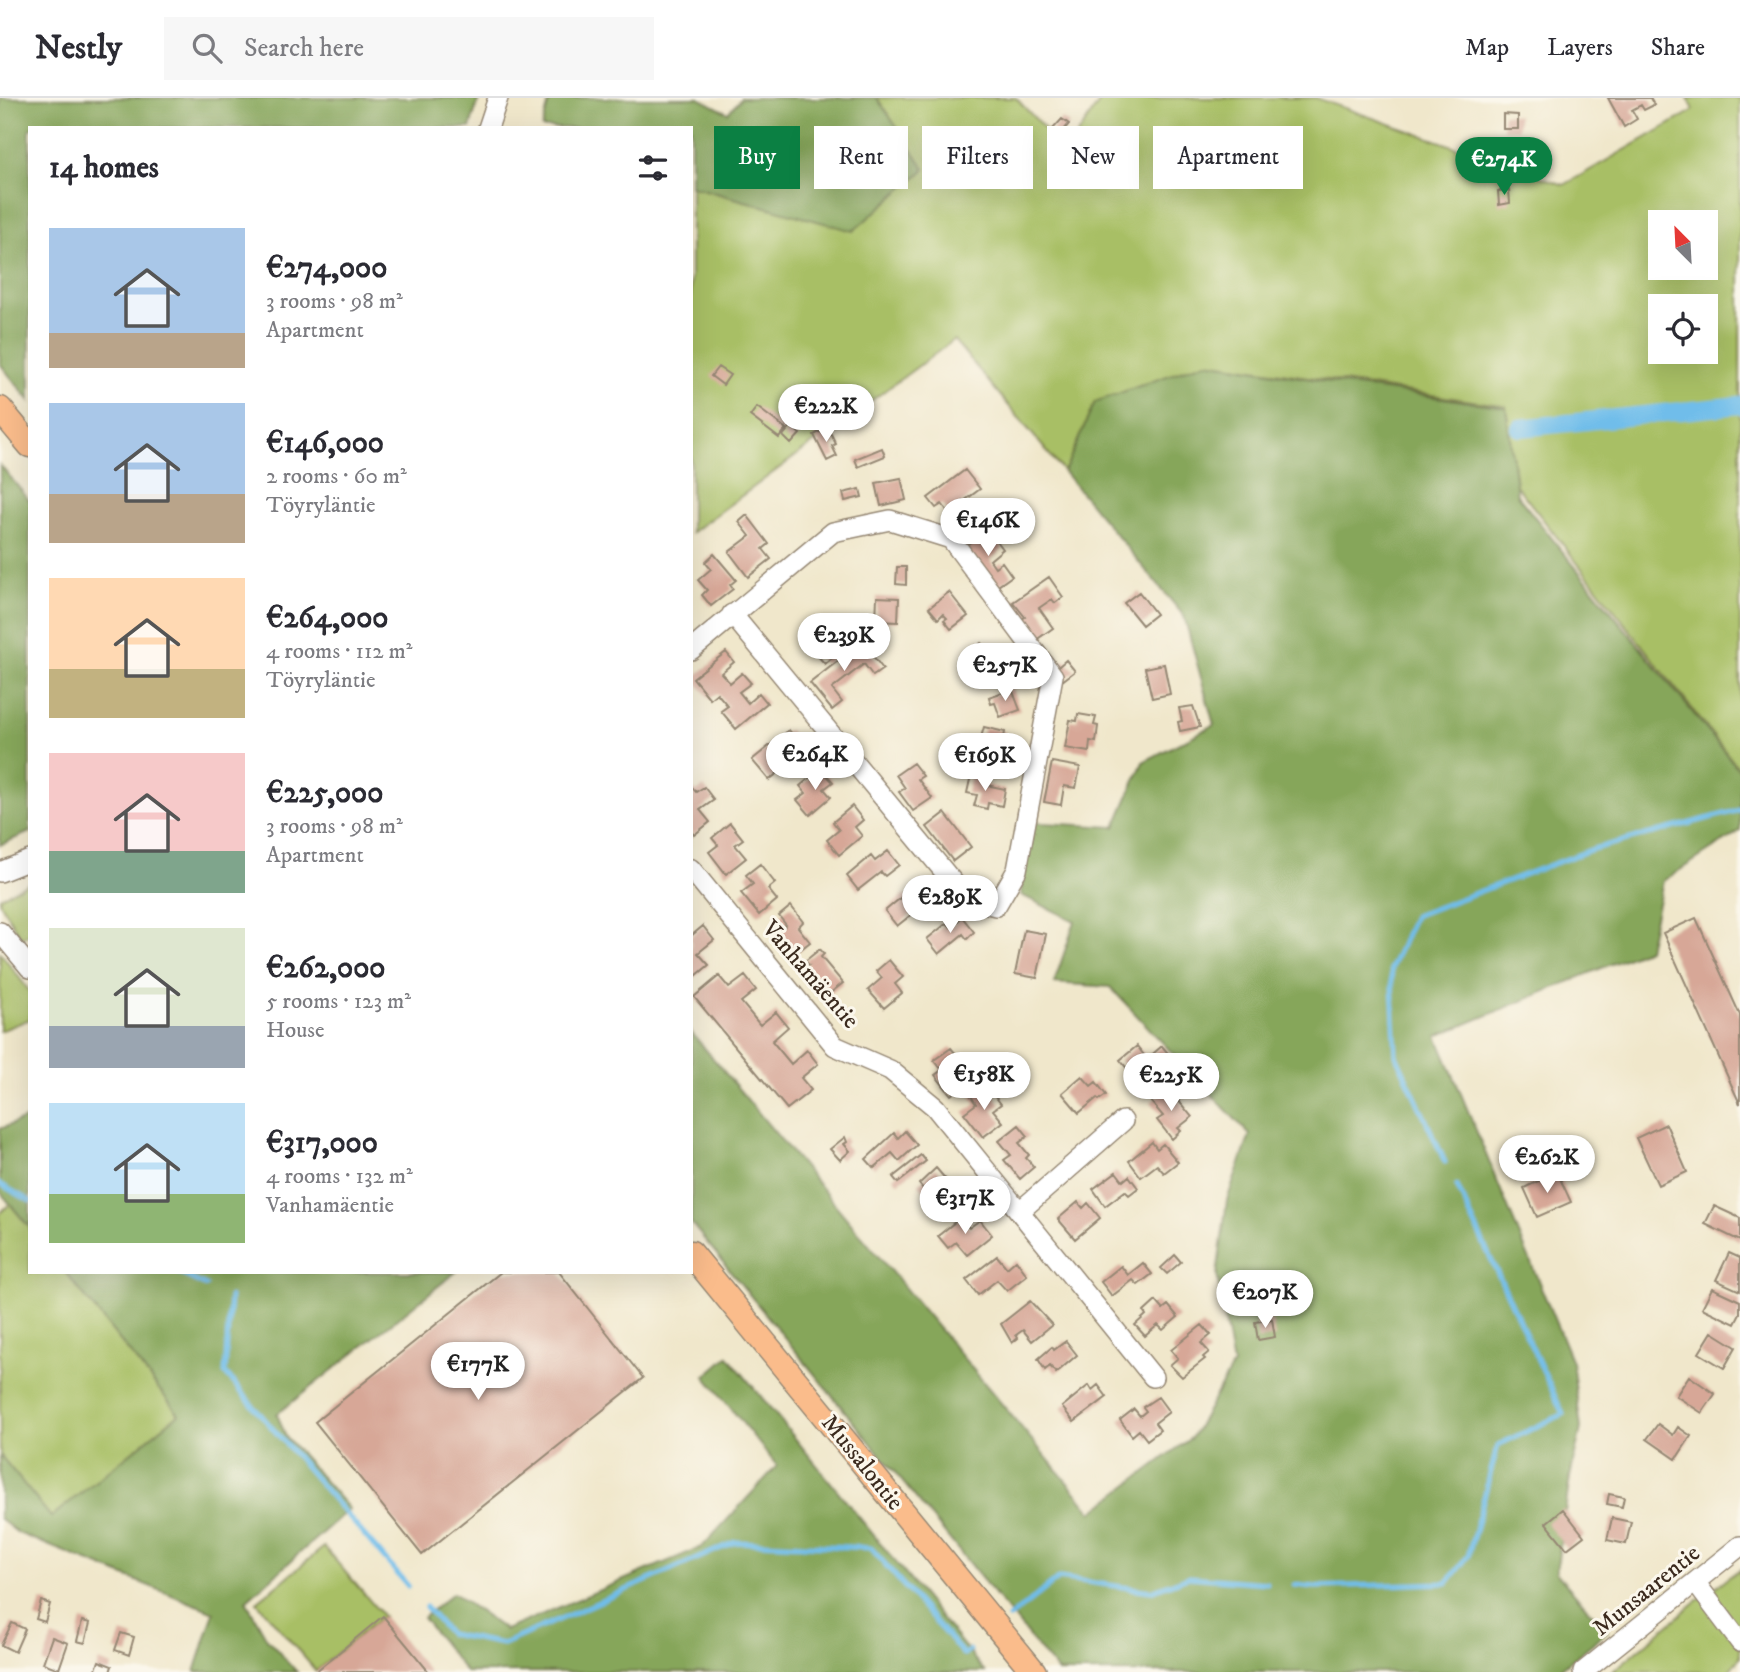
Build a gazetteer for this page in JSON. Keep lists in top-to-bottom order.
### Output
{
  "streets": {
    "main road": ["Mussalontie"],
    "street": ["Vanhamäentie", "Munsaarentie"]
  },
  "north": "top left",
  "page": {
    "header": "Nestly",
    "search": "Search here",
    "nav": ["Map", "Layers", "Share"],
    "chip": [
      "Buy",
      "Rent",
      "Filters",
      "New",
      "Apartment"
    ],
    "heading": "14 homes",
    "price": [
      "€274K",
      "€222K",
      "€146K",
      "€239K",
      "€257K",
      "€264K",
      "€169K",
      "€289K",
      "€158K",
      "€225K",
      "€262K",
      "€317K",
      "€207K",
      "€177K"
    ],
    "list": [
      {
        "name": "€274,000",
        "note": "3 rooms · 98 m² · Apartment"
      },
      {
        "name": "€146,000",
        "note": "2 rooms · 60 m² · Töyryläntie"
      },
      {
        "name": "€264,000",
        "note": "4 rooms · 112 m² · Töyryläntie"
      },
      {
        "name": "€225,000",
        "note": "3 rooms · 98 m² · Apartment"
      },
      {
        "name": "€262,000",
        "note": "5 rooms · 123 m² · House"
      },
      {
        "name": "€317,000",
        "note": "4 rooms · 132 m² · Vanhamäentie"
      }
    ]
  }
}
